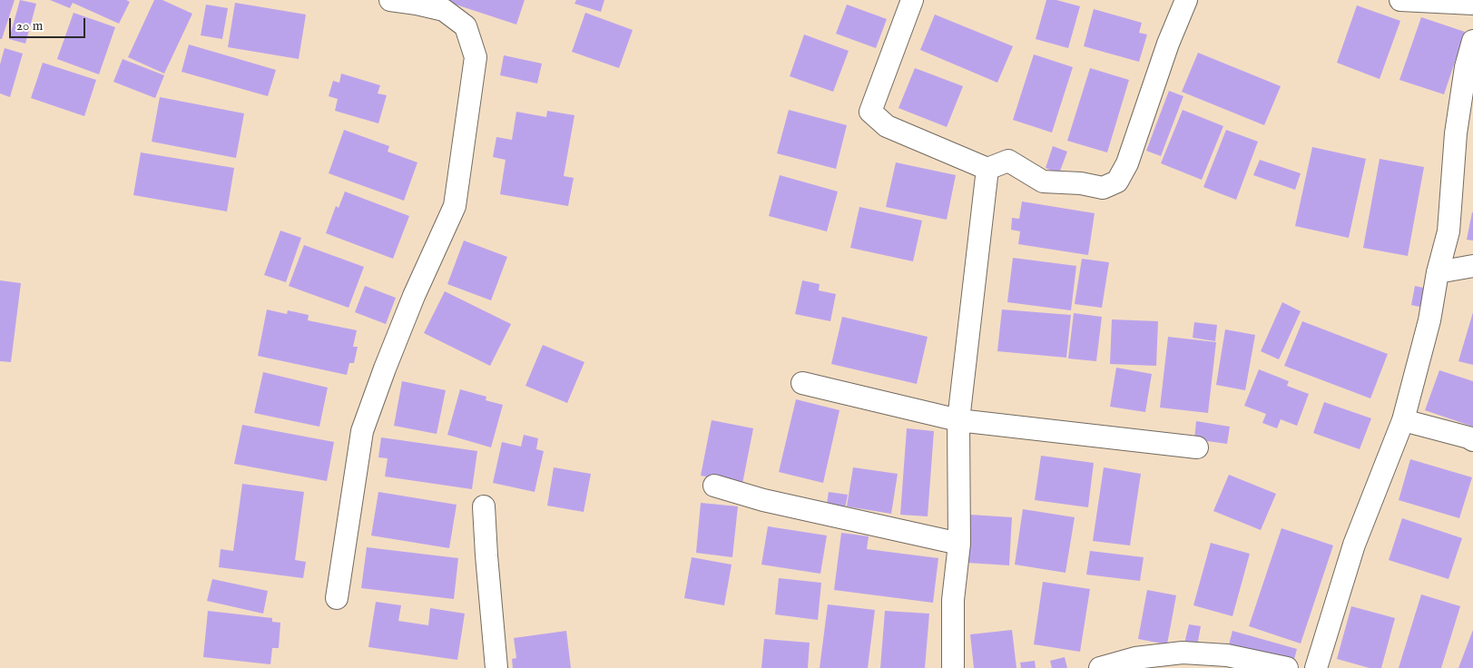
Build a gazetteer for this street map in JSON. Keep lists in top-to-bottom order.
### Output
{
  "scale_bar": "20 m"
}
